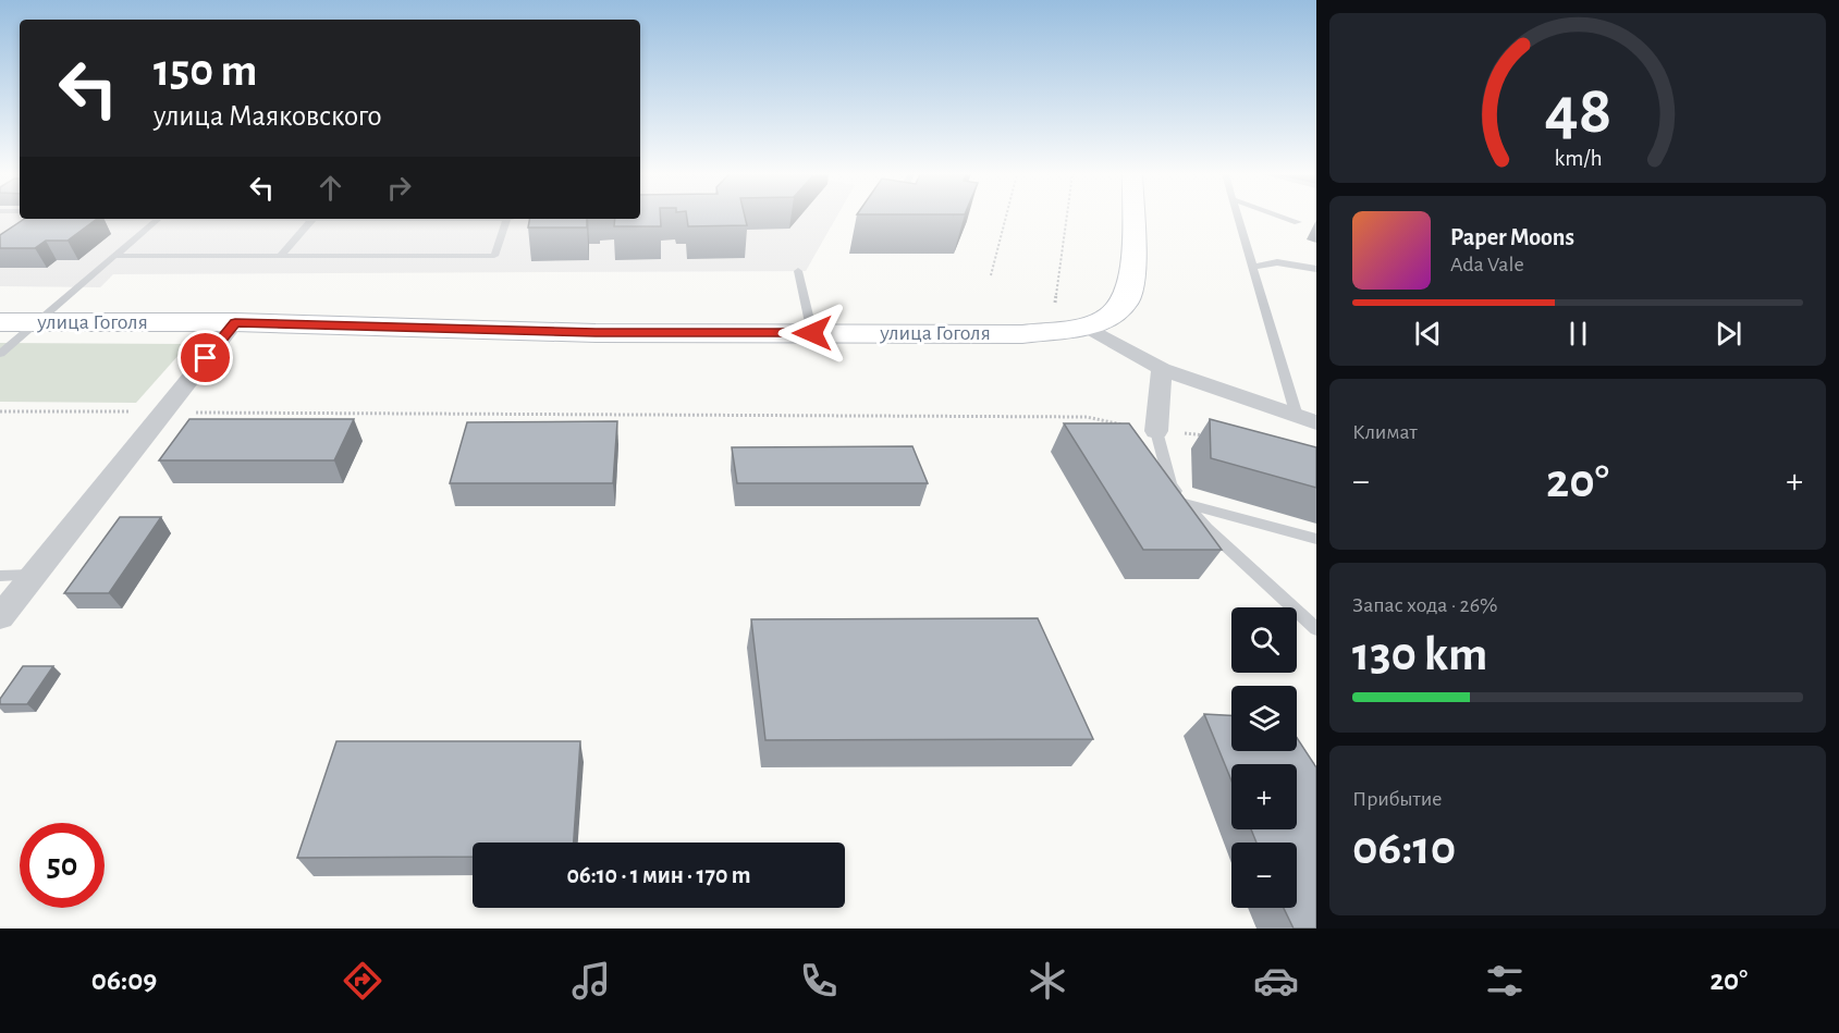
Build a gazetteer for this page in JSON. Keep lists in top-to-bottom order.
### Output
{
  "streets": {
    "main road": ["улица Гоголя"]
  },
  "page": {
    "turn": ["150 m", "улица Маяковского"],
    "song": ["Paper Moons", "Ada Vale"],
    "tile": [
      "Климат",
      ["Запас хода · 26%", "130 km"],
      ["Прибытие", "06:10"]
    ],
    "heat": ["−", "20°", "+"],
    "map_buttons": ["+", "−"],
    "limit": "50",
    "trip": "06:10 · 1 мин · 170 m",
    "tabs": ["06:09", "20°"],
    "gauge": ["48", "km/h"]
  }
}
